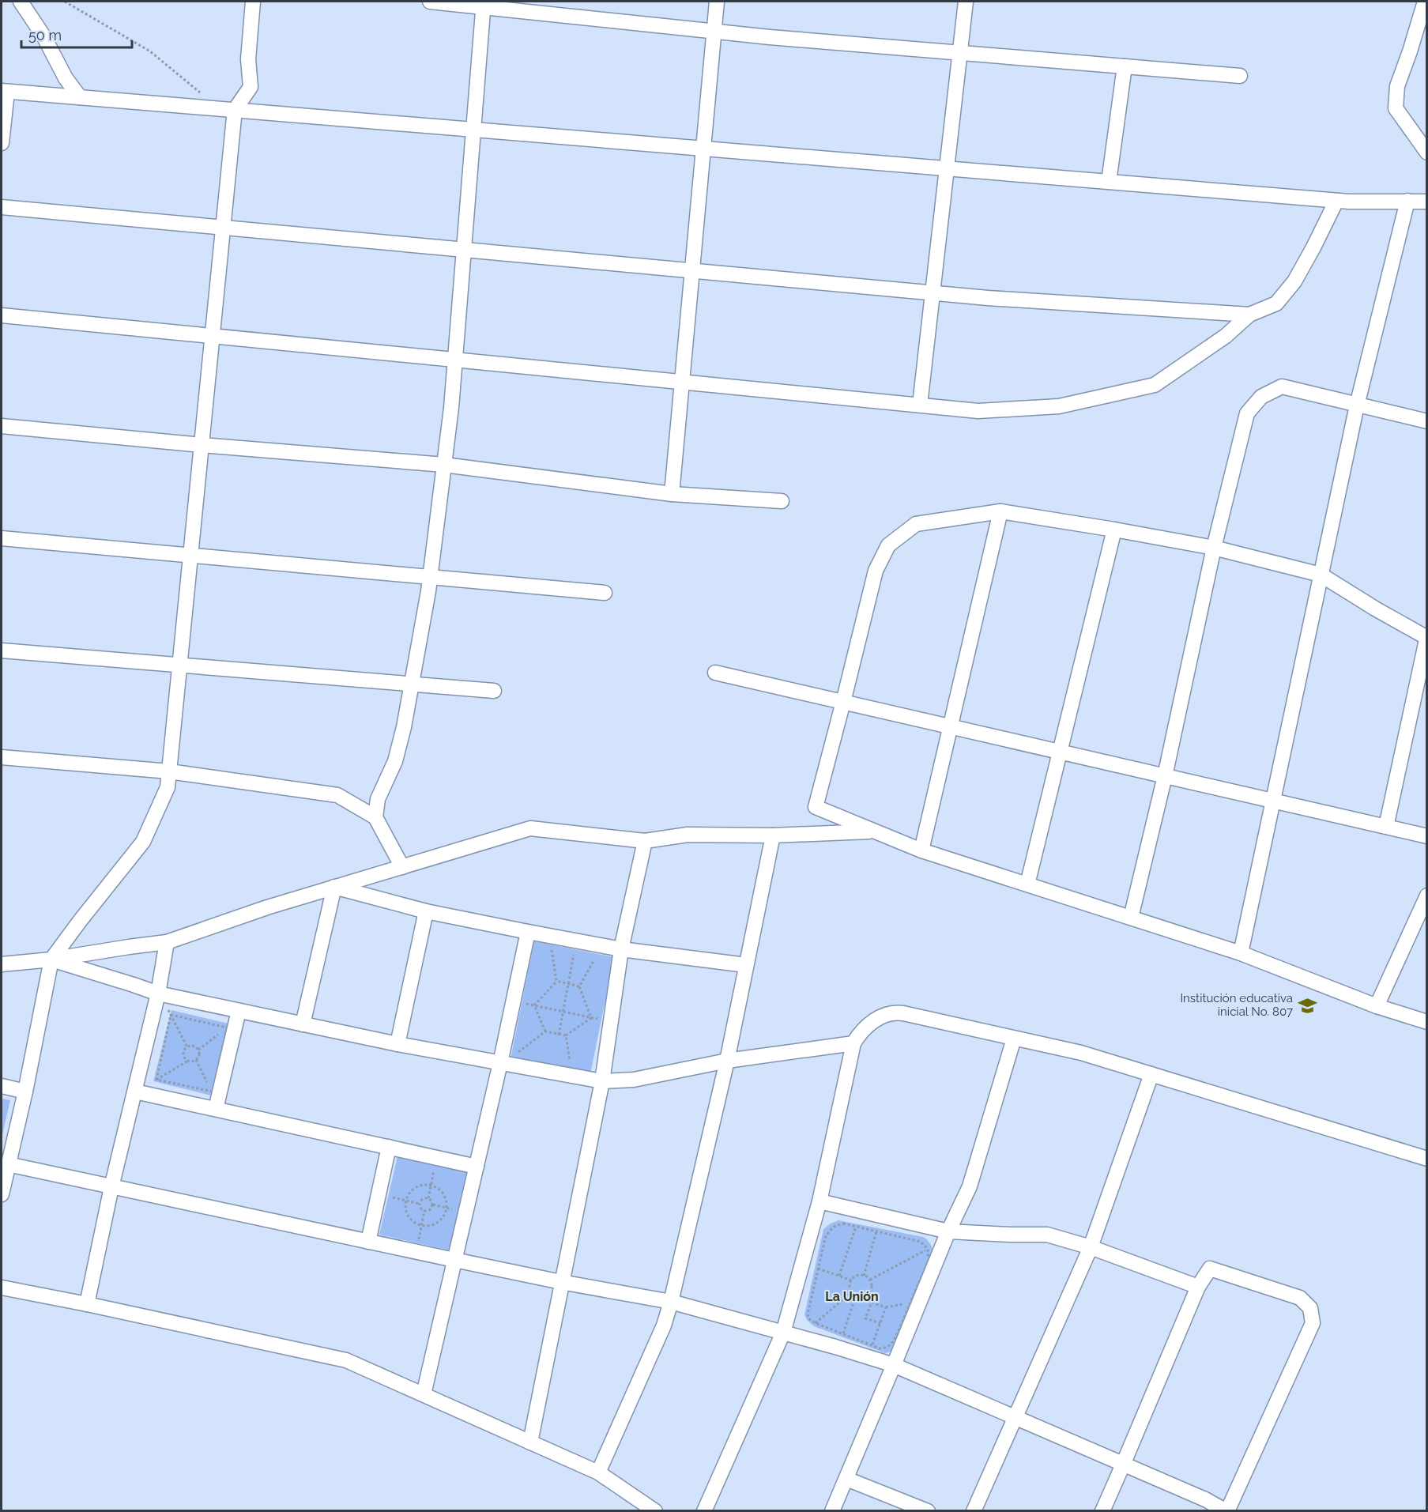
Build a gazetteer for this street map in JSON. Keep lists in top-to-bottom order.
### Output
{
  "districts": ["La Unión"],
  "places": {
    "school or university": ["Institución educativa inicial No. 807"]
  },
  "scale_bar": "50 m"
}
